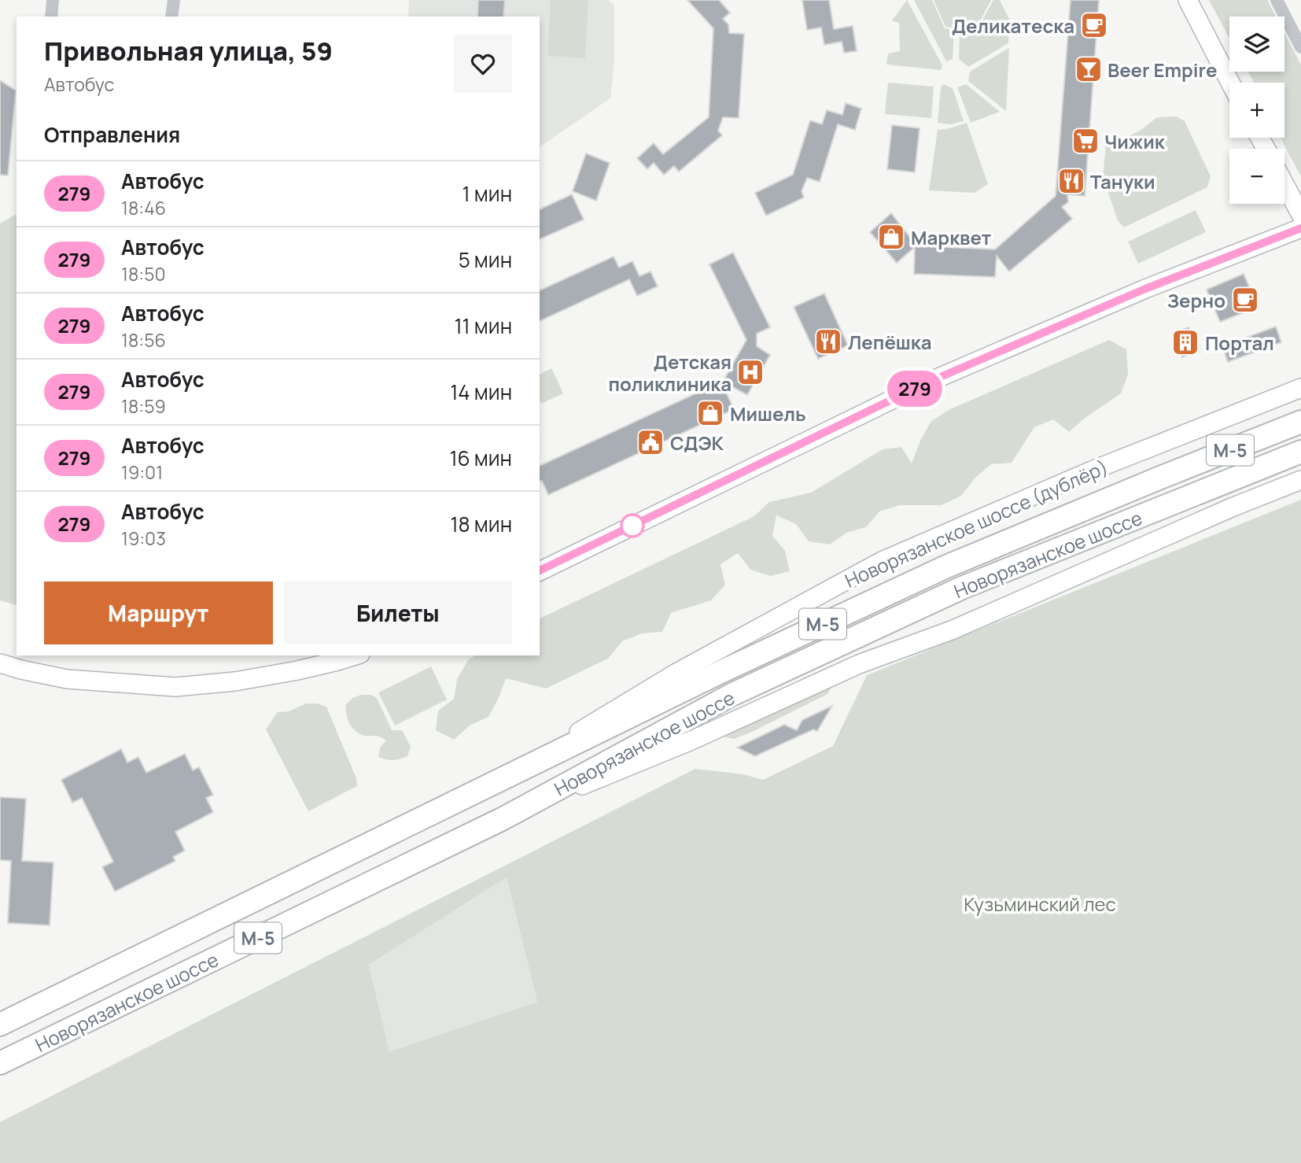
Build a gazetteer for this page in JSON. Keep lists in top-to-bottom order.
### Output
{
  "streets": {
    "highway": ["М-5", "Новорязанское шоссе"],
    "main road": ["Новорязанское шоссе (дублёр)"]
  },
  "crossings": [
    ["Новорязанское шоссе (дублёр)", "Новорязанское шоссе"]
  ],
  "parks": ["Кузьминский лес"],
  "places": {
    "cafe": ["Деликатеска", "Зерно"],
    "bar": ["Beer Empire"],
    "supermarket": ["Чижик"],
    "restaurant": ["Тануки", "Лепёшка"],
    "shop": ["Марквет", "Мишель"],
    "building": ["Портал"],
    "hospital": ["Детская поликлиника"],
    "public building": ["СДЭК"]
  },
  "lines": ["bus line 279"],
  "page": {
    "on_map": "279",
    "map_buttons": ["+", "−"],
    "heading": [
      ["Привольная улица, 59", "Автобус"],
      "Отправления"
    ],
    "list": [
      {
        "mark": "279",
        "name": "Автобус",
        "note": "18:46",
        "value": "1 мин"
      },
      {
        "mark": "279",
        "name": "Автобус",
        "note": "18:50",
        "value": "5 мин"
      },
      {
        "mark": "279",
        "name": "Автобус",
        "note": "18:56",
        "value": "11 мин"
      },
      {
        "mark": "279",
        "name": "Автобус",
        "note": "18:59",
        "value": "14 мин"
      },
      {
        "mark": "279",
        "name": "Автобус",
        "note": "19:01",
        "value": "16 мин"
      },
      {
        "mark": "279",
        "name": "Автобус",
        "note": "19:03",
        "value": "18 мин"
      }
    ],
    "buttons": ["Маршрут", "Билеты"]
  }
}
